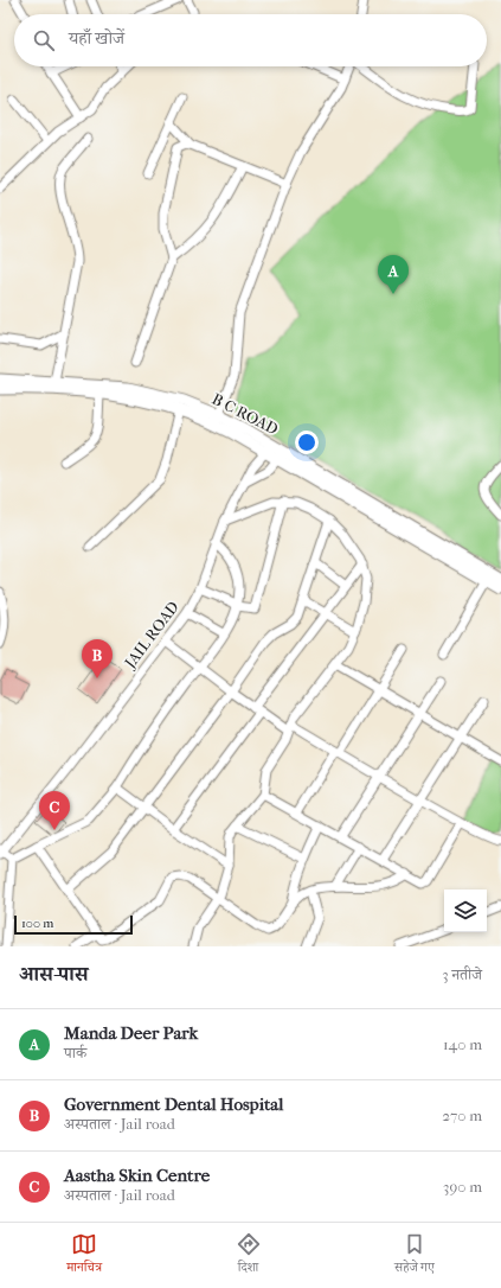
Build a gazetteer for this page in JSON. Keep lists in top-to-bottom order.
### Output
{
  "streets": {
    "main road": ["B C ROAD"],
    "street": ["JAIL ROAD"]
  },
  "scale_bar": "100 m",
  "page": {
    "search": "यहाँ खोजें",
    "pins": ["A", "B", "C"],
    "scale": "100 m",
    "heading": ["आस-पास", "3 नतीजे"],
    "list": [
      {
        "mark": "A",
        "name": "Manda Deer Park",
        "note": "पार्क",
        "value": "140 m"
      },
      {
        "mark": "B",
        "name": "Government Dental Hospital",
        "note": "अस्पताल · Jail road",
        "value": "270 m"
      },
      {
        "mark": "C",
        "name": "Aastha Skin Centre",
        "note": "अस्पताल · Jail road",
        "value": "390 m"
      }
    ],
    "nav": ["मानचित्र", "दिशा", "सहेजे गए"]
  }
}
